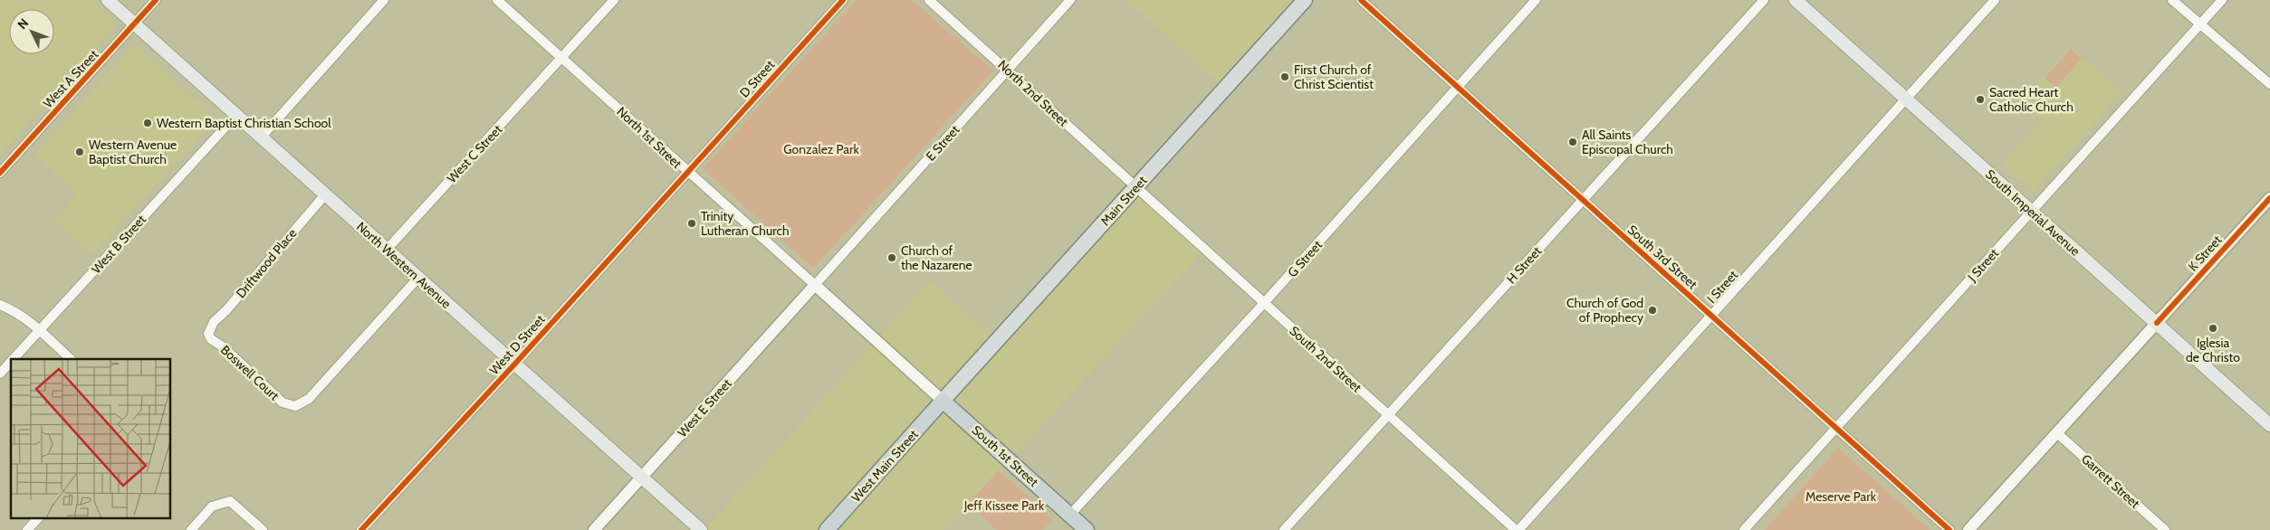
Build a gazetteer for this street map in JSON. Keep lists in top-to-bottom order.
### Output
{
  "streets": {
    "highway": ["South 1st Street", "West Main Street"],
    "main road": ["Main Street", "South Imperial Avenue", "North Western Avenue"],
    "street": [
      "West A Street",
      "D Street",
      "North 2nd Street",
      "North 1st Street",
      "E Street",
      "West C Street",
      "West B Street",
      "K Street",
      "South 3rd Street",
      "G Street",
      "Driftwood Place",
      "H Street",
      "J Street",
      "I Street",
      "West D Street",
      "South 2nd Street",
      "Boswell Court",
      "West E Street",
      "Garrett Street"
    ]
  },
  "crossings": [
    ["West A Street", "North Western Avenue"],
    ["D Street", "North 1st Street"],
    ["D Street", "West D Street"],
    ["North 2nd Street", "E Street"],
    ["North 2nd Street", "Main Street"],
    ["North 2nd Street", "South 2nd Street"],
    ["North 1st Street", "E Street"],
    ["North 1st Street", "West C Street"],
    ["North 1st Street", "Main Street"],
    ["North 1st Street", "West D Street"],
    ["North 1st Street", "West E Street"],
    ["North 1st Street", "South 1st Street"],
    ["North 1st Street", "West Main Street"],
    ["E Street", "West E Street"],
    ["West C Street", "North Western Avenue"],
    ["Main Street", "South 2nd Street"],
    ["Main Street", "South 1st Street"],
    ["Main Street", "West Main Street"],
    ["South Imperial Avenue", "K Street"],
    ["South Imperial Avenue", "J Street"],
    ["South Imperial Avenue", "I Street"],
    ["West B Street", "North Western Avenue"],
    ["K Street", "Garrett Street"],
    ["South 3rd Street", "G Street"],
    ["South 3rd Street", "H Street"],
    ["South 3rd Street", "J Street"],
    ["South 3rd Street", "I Street"],
    ["G Street", "South 2nd Street"],
    ["G Street", "South 1st Street"],
    ["Driftwood Place", "North Western Avenue"],
    ["Driftwood Place", "Boswell Court"],
    ["North Western Avenue", "West D Street"],
    ["North Western Avenue", "Boswell Court"],
    ["North Western Avenue", "West E Street"],
    ["H Street", "South 2nd Street"],
    ["I Street", "South 2nd Street"],
    ["South 1st Street", "West Main Street"]
  ],
  "parks": ["Gonzalez Park", "Meserve Park", "Jeff Kissee Park"],
  "places": [
    "First Church of Christ Scientist",
    "Sacred Heart Catholic Church",
    "Western Baptist Christian School",
    "All Saints Episcopal Church",
    "Western Avenue Baptist Church",
    "Trinity Lutheran Church",
    "Church of the Nazarene",
    "Church of God of Prophecy",
    "Iglesia de Christo"
  ],
  "north": "top left"
}
